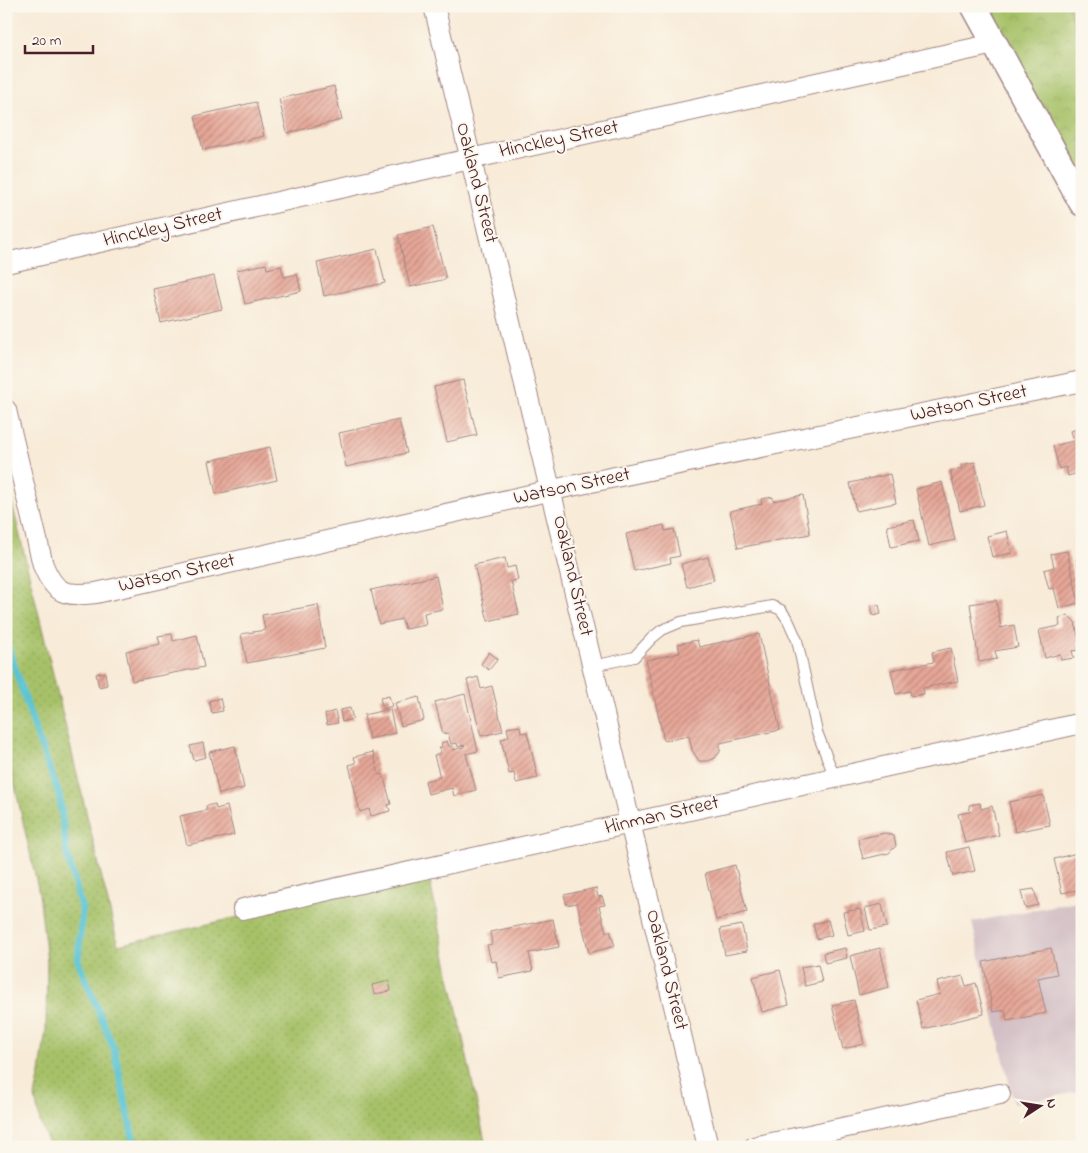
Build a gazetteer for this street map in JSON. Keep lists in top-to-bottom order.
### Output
{
  "streets": {
    "street": [
      "Hinckley Street",
      "Oakland Street",
      "Watson Street",
      "Hinman Street"
    ]
  },
  "crossings": [
    ["Hinckley Street", "Oakland Street"],
    ["Oakland Street", "Watson Street"],
    ["Oakland Street", "Hinman Street"]
  ],
  "scale_bar": "20 m",
  "north": "right"
}
